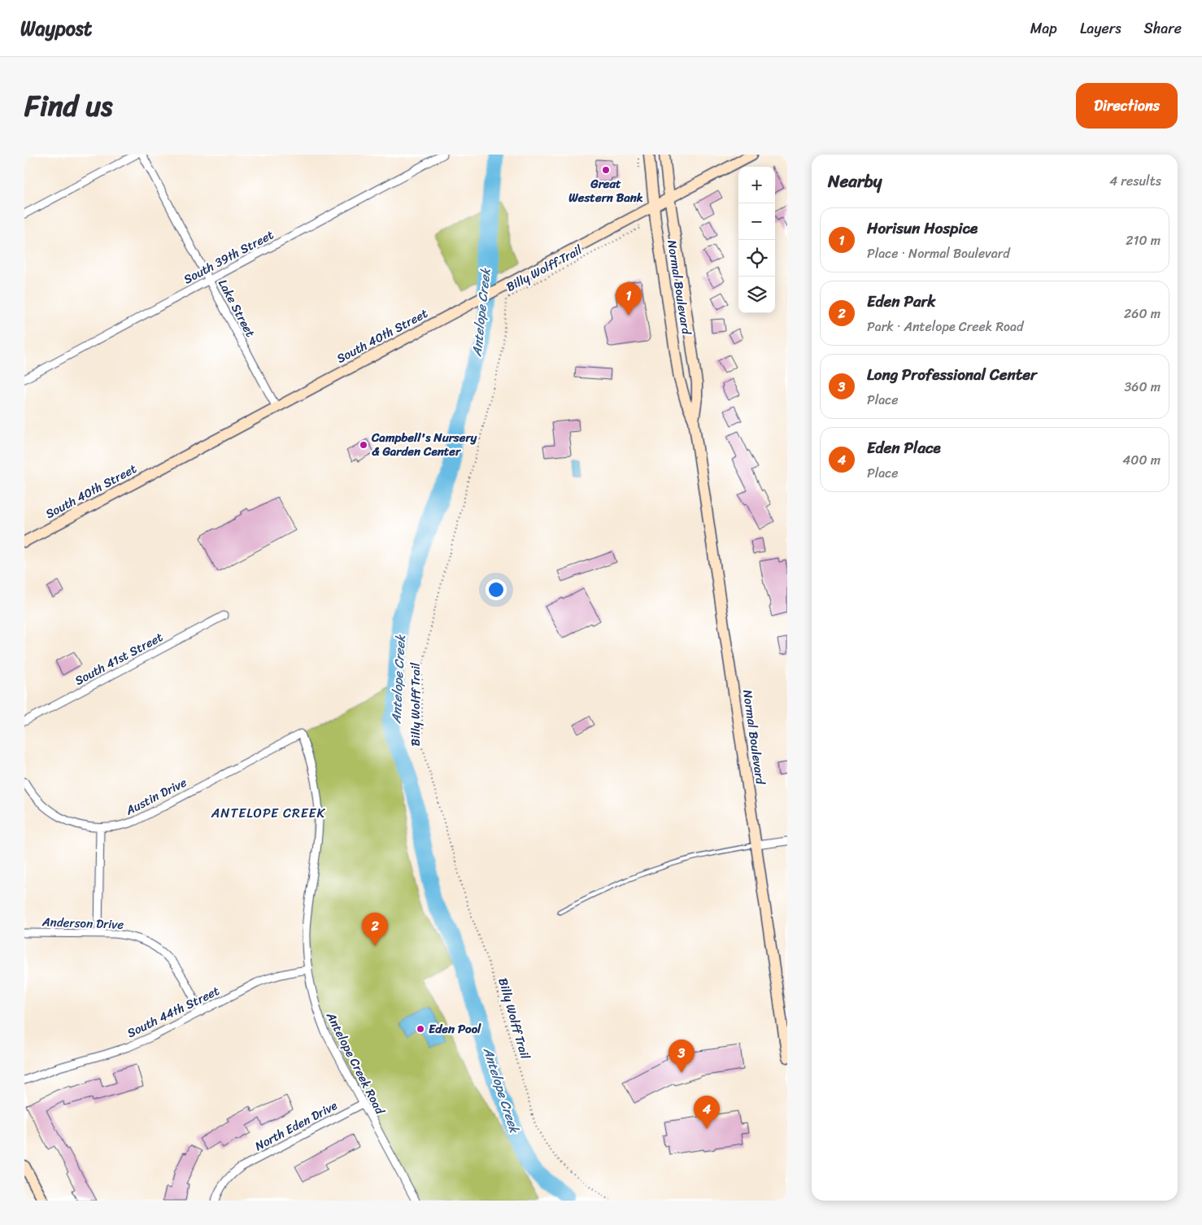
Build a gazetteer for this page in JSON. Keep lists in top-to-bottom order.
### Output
{
  "streets": {
    "main road": ["Normal Boulevard", "South 40th Street"],
    "street": [
      "South 39th Street",
      "Lake Street",
      "South 41st Street",
      "Austin Drive",
      "Anderson Drive",
      "South 44th Street",
      "Antelope Creek Road",
      "North Eden Drive"
    ],
    "path": ["Billy Wolff Trail"]
  },
  "crossings": [
    ["South 39th Street", "Lake Street"],
    ["Billy Wolff Trail", "South 40th Street"],
    ["Normal Boulevard", "South 40th Street"],
    ["Lake Street", "South 40th Street"],
    ["Austin Drive", "Antelope Creek Road"],
    ["Anderson Drive", "South 44th Street"],
    ["South 44th Street", "Antelope Creek Road"],
    ["Antelope Creek Road", "North Eden Drive"]
  ],
  "districts": ["ANTELOPE CREEK"],
  "water": ["Antelope Creek"],
  "places": ["Great Western Bank", "Campbell's Nursery & Garden Center", "Eden Pool"],
  "page": {
    "header": "Waypost",
    "nav": ["Map", "Layers", "Share"],
    "title": "Find us",
    "buttons": "Directions",
    "heading": ["Nearby", "4 results"],
    "map_buttons": ["+", "−"],
    "list": [
      {
        "mark": "1",
        "name": "Horisun Hospice",
        "note": "Place · Normal Boulevard",
        "value": "210 m"
      },
      {
        "mark": "2",
        "name": "Eden Park",
        "note": "Park · Antelope Creek Road",
        "value": "260 m"
      },
      {
        "mark": "3",
        "name": "Long Professional Center",
        "note": "Place",
        "value": "360 m"
      },
      {
        "mark": "4",
        "name": "Eden Place",
        "note": "Place",
        "value": "400 m"
      }
    ],
    "pins": [
      "1",
      "2",
      "3",
      "4"
    ]
  }
}
